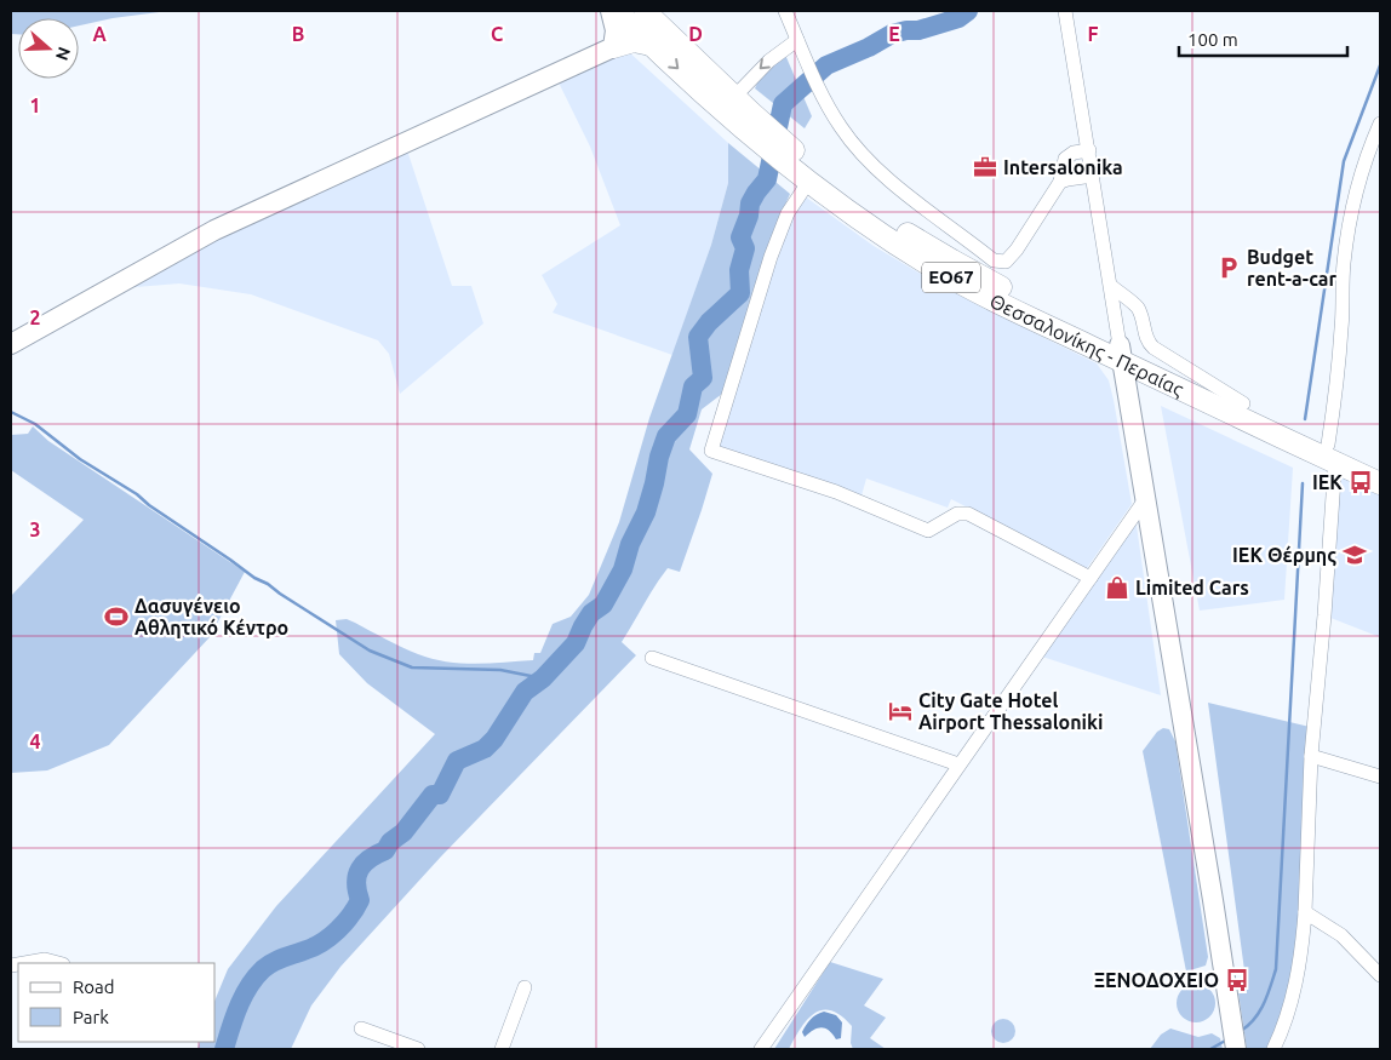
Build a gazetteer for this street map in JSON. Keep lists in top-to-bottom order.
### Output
{
  "streets": {
    "main road": ["ΕΟ67", "Θεσσαλονίκης - Περαίας"]
  },
  "places": {
    "office": ["Intersalonika"],
    "parking": ["Budget rent-a-car"],
    "bus stop": ["ΙΕΚ", "ΞΕΝΟΔΟΧΕΙΟ"],
    "school or university": ["ΙΕΚ Θέρμης"],
    "shop": ["Limited Cars"],
    "sports": ["Δασυγένειο Αθλητικό Κέντρο"],
    "hotel": ["City Gate Hotel Airport Thessaloniki"]
  },
  "legend": ["Road", "Park"],
  "scale_bar": "100 m",
  "north": "right",
  "grid": {
    "columns": [
      "A",
      "B",
      "C",
      "D",
      "E",
      "F"
    ],
    "rows": [
      "1",
      "2",
      "3",
      "4"
    ]
  }
}
